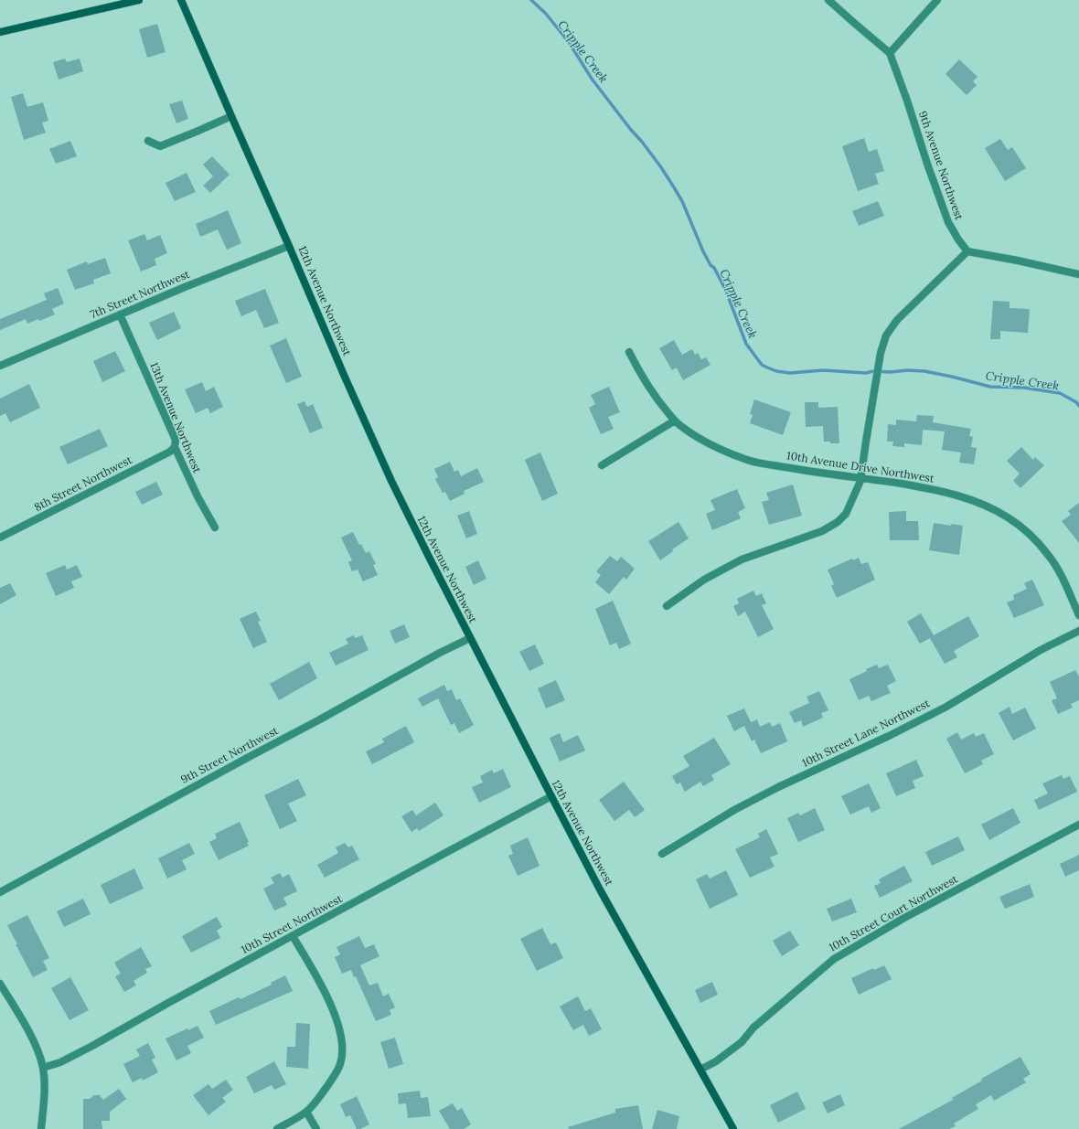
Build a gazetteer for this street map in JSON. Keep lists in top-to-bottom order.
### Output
{
  "streets": {
    "main road": ["12th Avenue Northwest"],
    "street": [
      "9th Avenue Northwest",
      "7th Street Northwest",
      "13th Avenue Northwest",
      "10th Avenue Drive Northwest",
      "8th Street Northwest",
      "10th Street Lane Northwest",
      "9th Street Northwest",
      "10th Street Court Northwest",
      "10th Street Northwest"
    ]
  },
  "crossings": [
    ["7th Street Northwest", "12th Avenue Northwest"],
    ["7th Street Northwest", "13th Avenue Northwest"],
    ["12th Avenue Northwest", "9th Street Northwest"],
    ["12th Avenue Northwest", "10th Street Court Northwest"],
    ["12th Avenue Northwest", "10th Street Northwest"],
    ["13th Avenue Northwest", "8th Street Northwest"]
  ],
  "water": ["Cripple Creek"]
}
